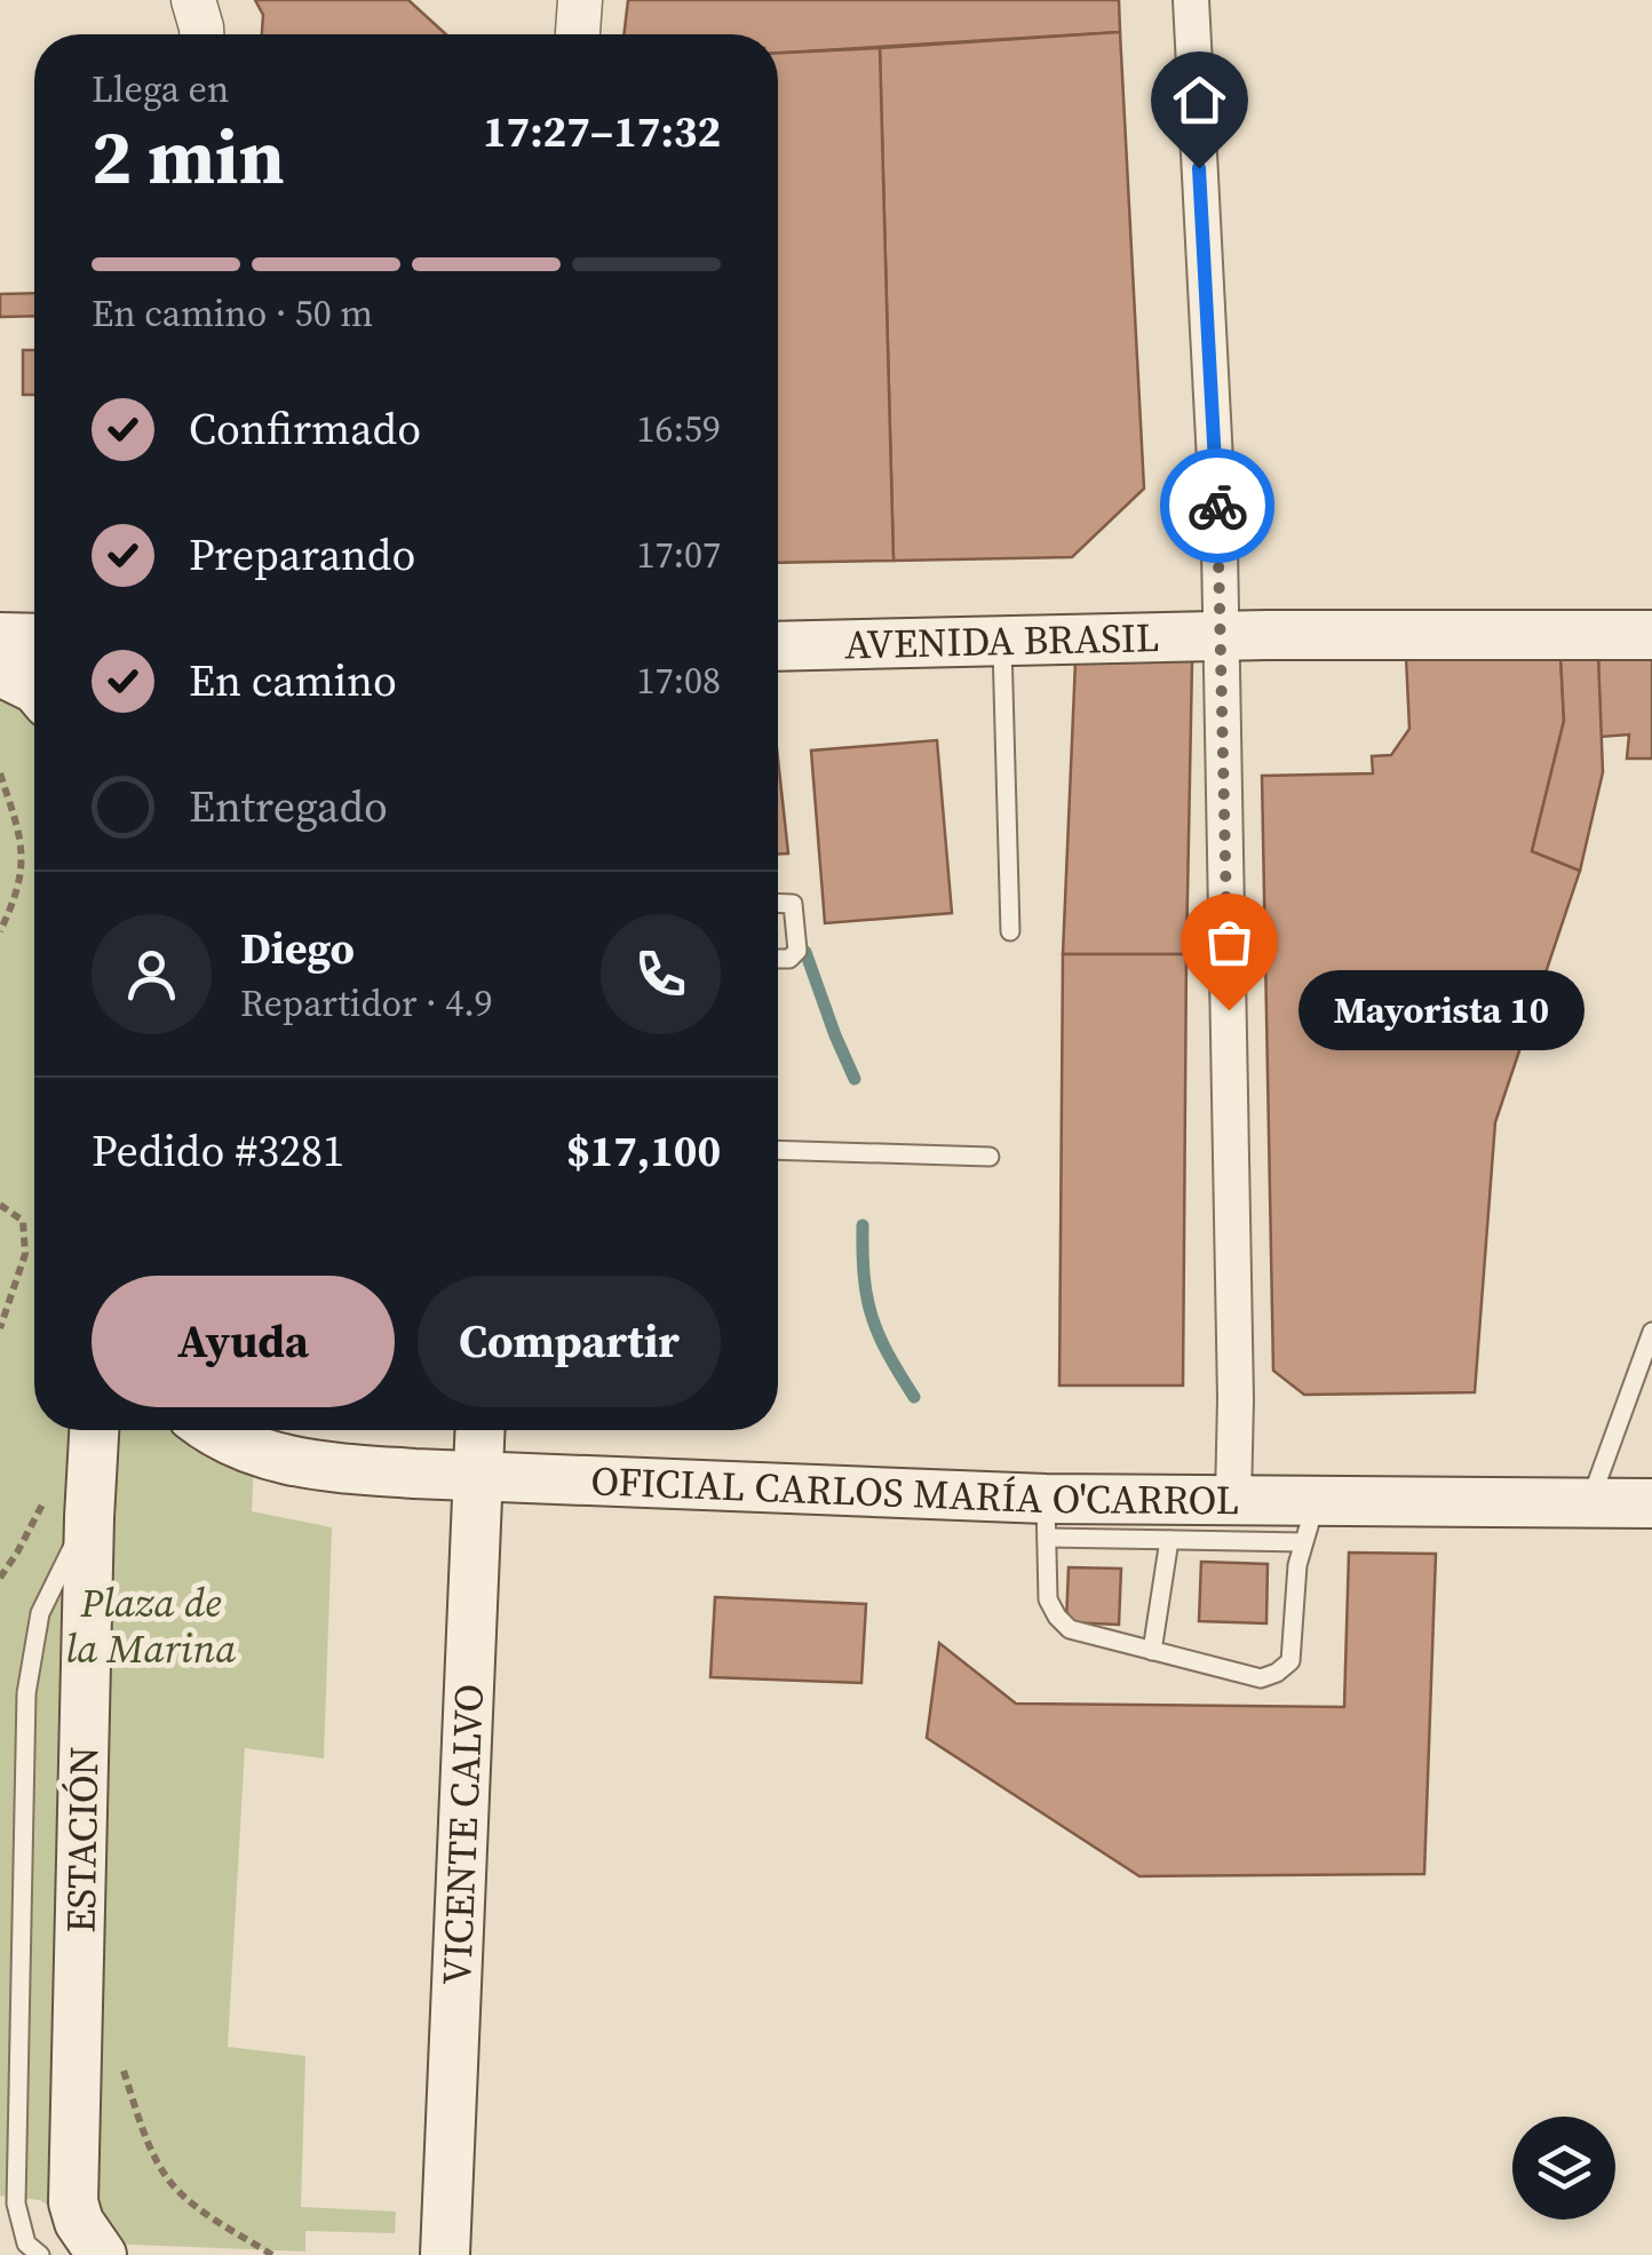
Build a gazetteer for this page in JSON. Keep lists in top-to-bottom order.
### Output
{
  "streets": {
    "main road": [
      "AVENIDA BRASIL",
      "OFICIAL CARLOS MARÍA O'CARROL",
      "VICENTE CALVO",
      "ESTACIÓN"
    ]
  },
  "crossings": [
    ["OFICIAL CARLOS MARÍA O'CARROL", "VICENTE CALVO"]
  ],
  "parks": ["Plaza de la Marina"],
  "places": ["Mayorista 10"],
  "page": {
    "heading": ["2 min", "Llega en", "17:27–17:32"],
    "panel": [
      "Diego",
      "Repartidor · 4.9",
      "Pedido #3281",
      "$17,100"
    ],
    "bar": "En camino · 50 m",
    "list": [
      ["Confirmado", "16:59"],
      ["Preparando", "17:07"],
      ["En camino", "17:08"],
      "Entregado"
    ],
    "bubble": "Mayorista 10",
    "buttons": ["Ayuda", "Compartir"]
  }
}
